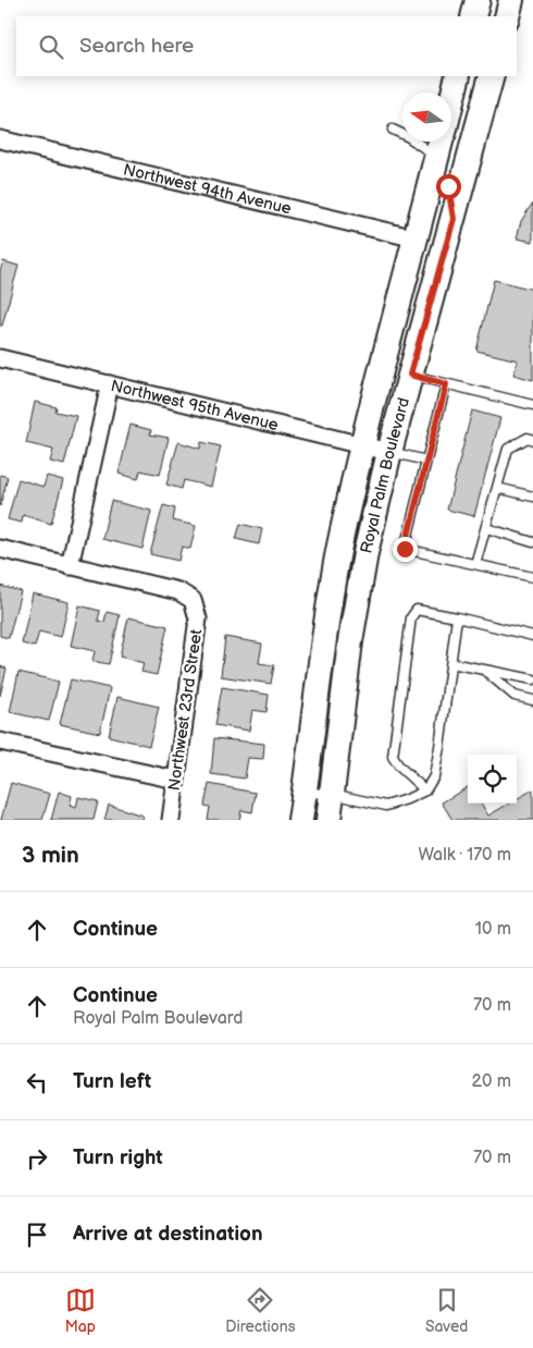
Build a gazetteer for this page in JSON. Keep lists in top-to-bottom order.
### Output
{
  "streets": {
    "main road": ["Royal Palm Boulevard"],
    "street": ["Northwest 94th Avenue", "Northwest 95th Avenue", "Northwest 23rd Street"]
  },
  "crossings": [
    ["Northwest 94th Avenue", "Royal Palm Boulevard"],
    ["Northwest 95th Avenue", "Royal Palm Boulevard"]
  ],
  "north": "left",
  "page": {
    "search": "Search here",
    "heading": ["3 min", "Walk · 170 m"],
    "list": [
      ["Continue", "10 m"],
      ["Continue", "Royal Palm Boulevard", "70 m"],
      ["Turn left", "20 m"],
      ["Turn right", "70 m"],
      "Arrive at destination"
    ],
    "nav": ["Map", "Directions", "Saved"]
  }
}
